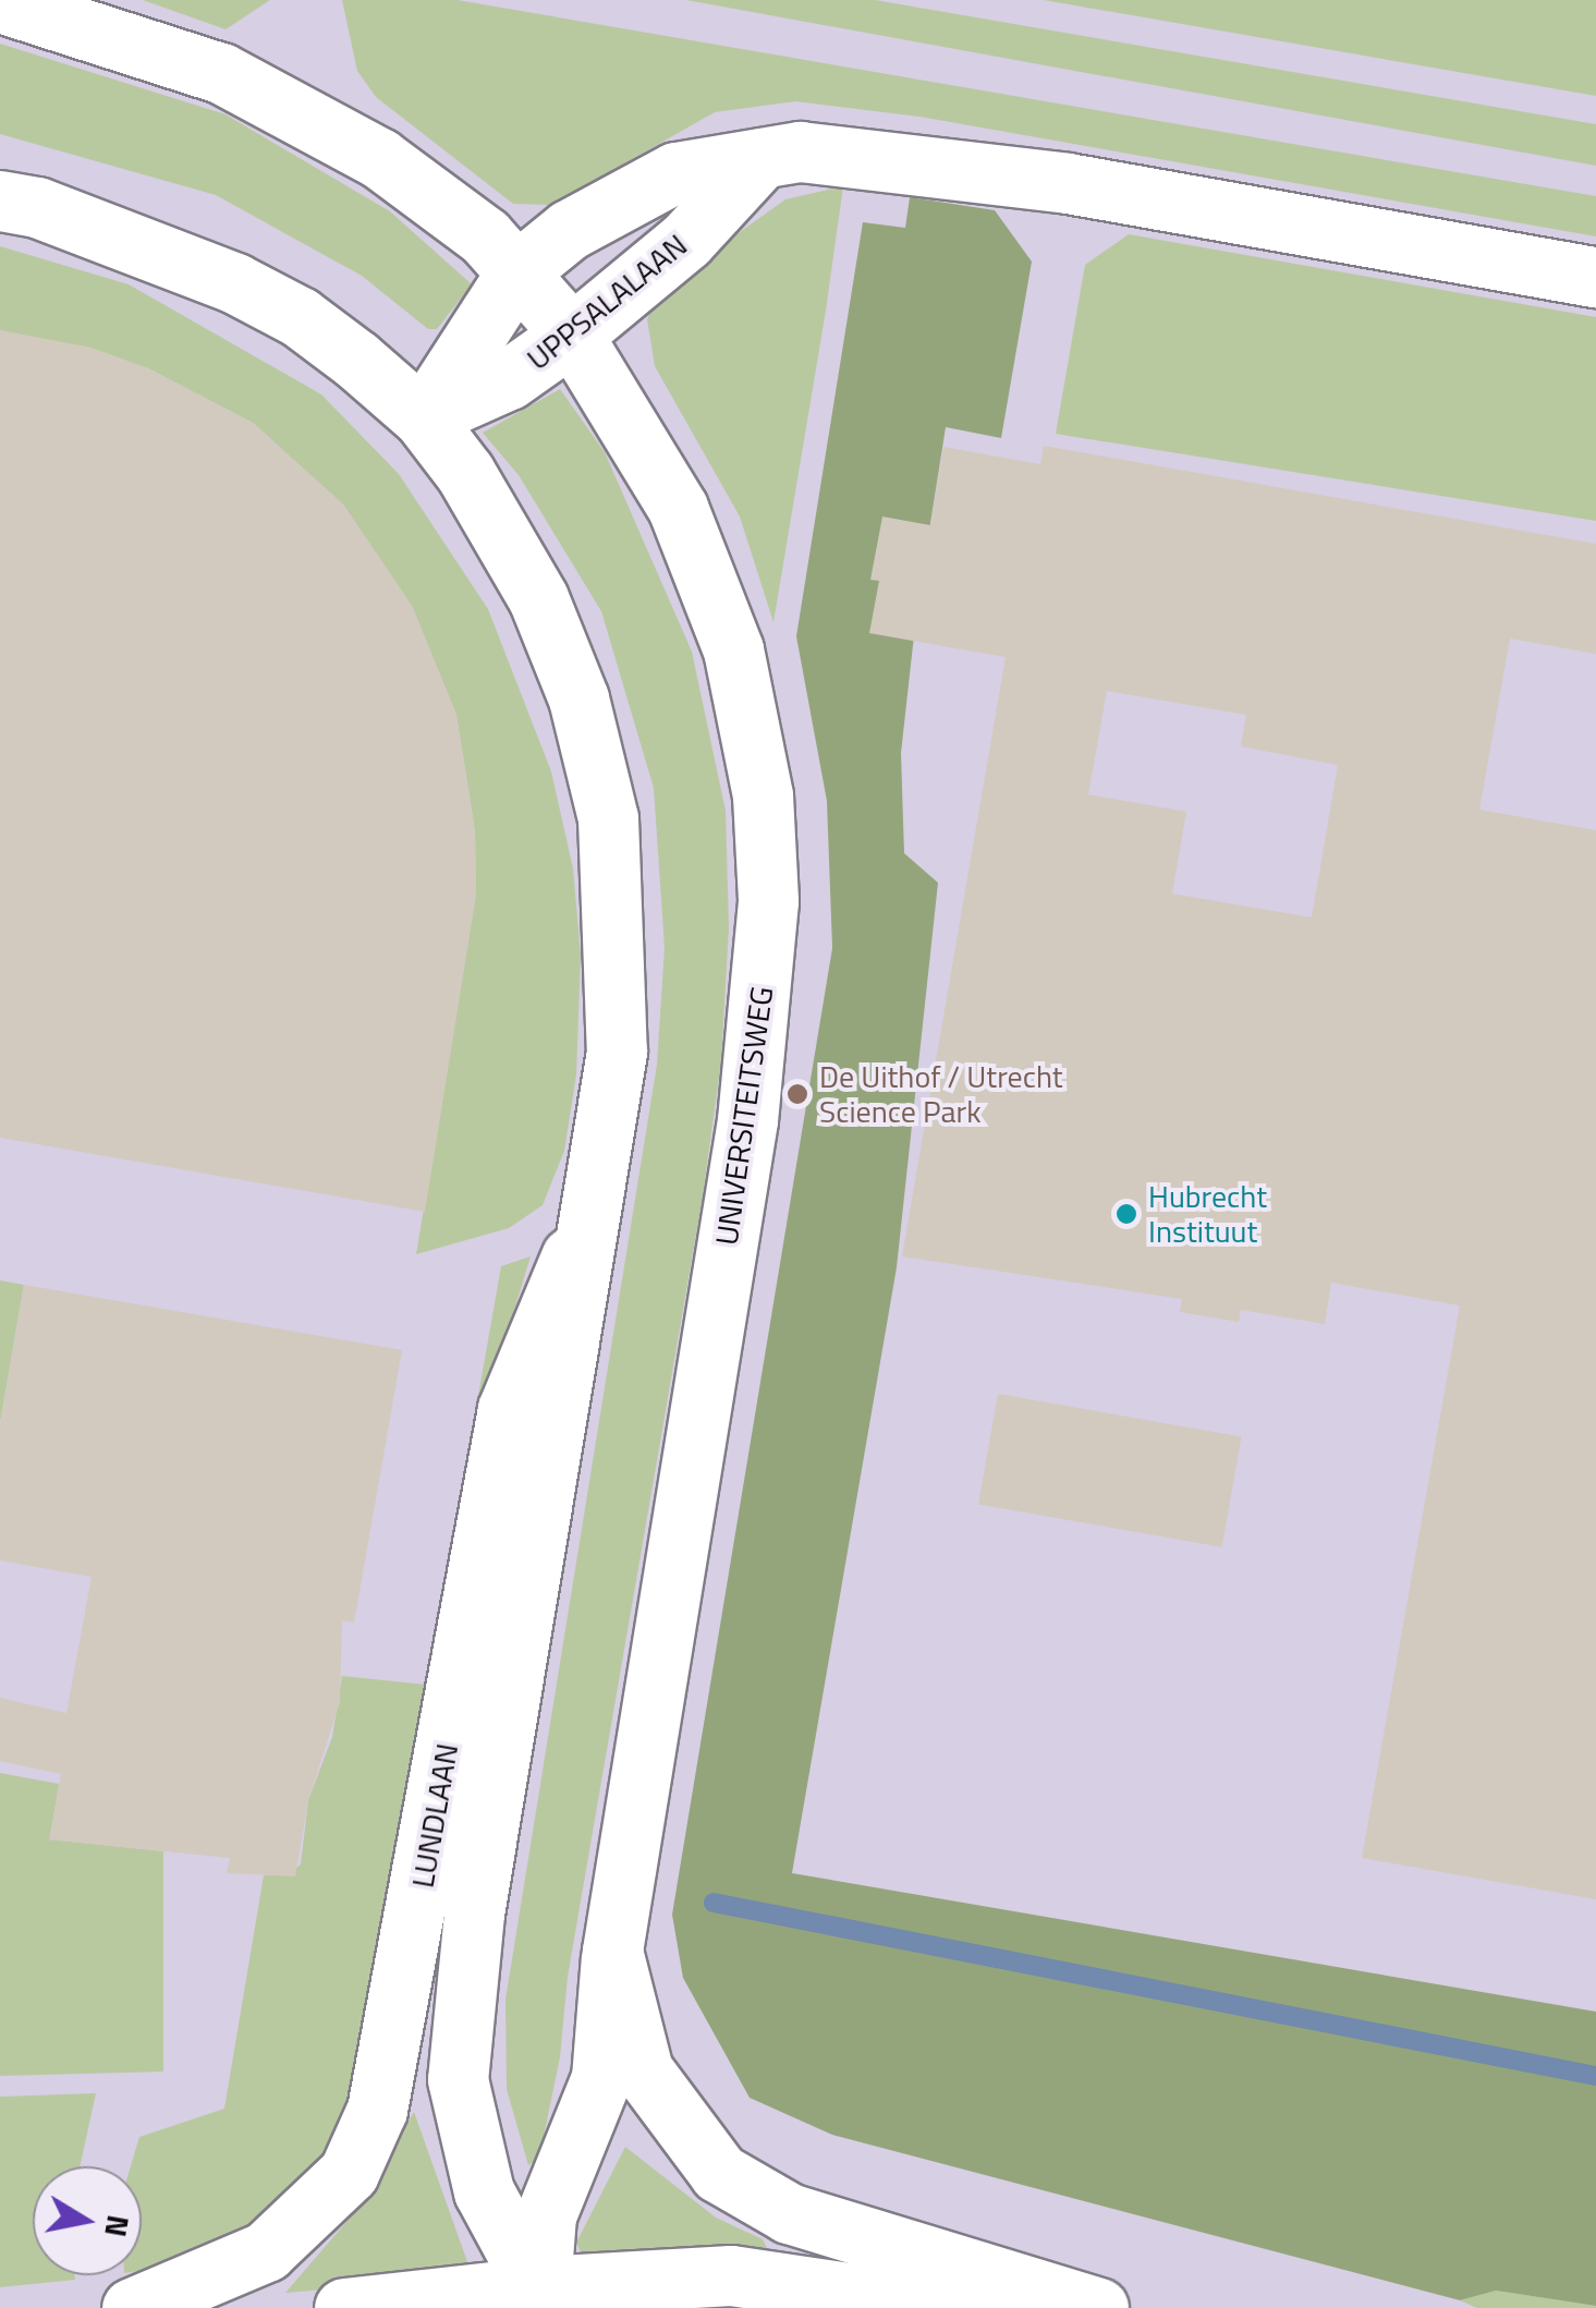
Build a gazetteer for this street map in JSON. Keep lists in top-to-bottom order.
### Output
{
  "streets": {
    "main road": ["UPPSALALAAN", "UNIVERSITEITSWEG", "LUNDLAAN"]
  },
  "crossings": [
    ["UPPSALALAAN", "UNIVERSITEITSWEG"]
  ],
  "places": ["De Uithof / Utrecht Science Park", "Hubrecht Instituut"],
  "north": "right"
}
